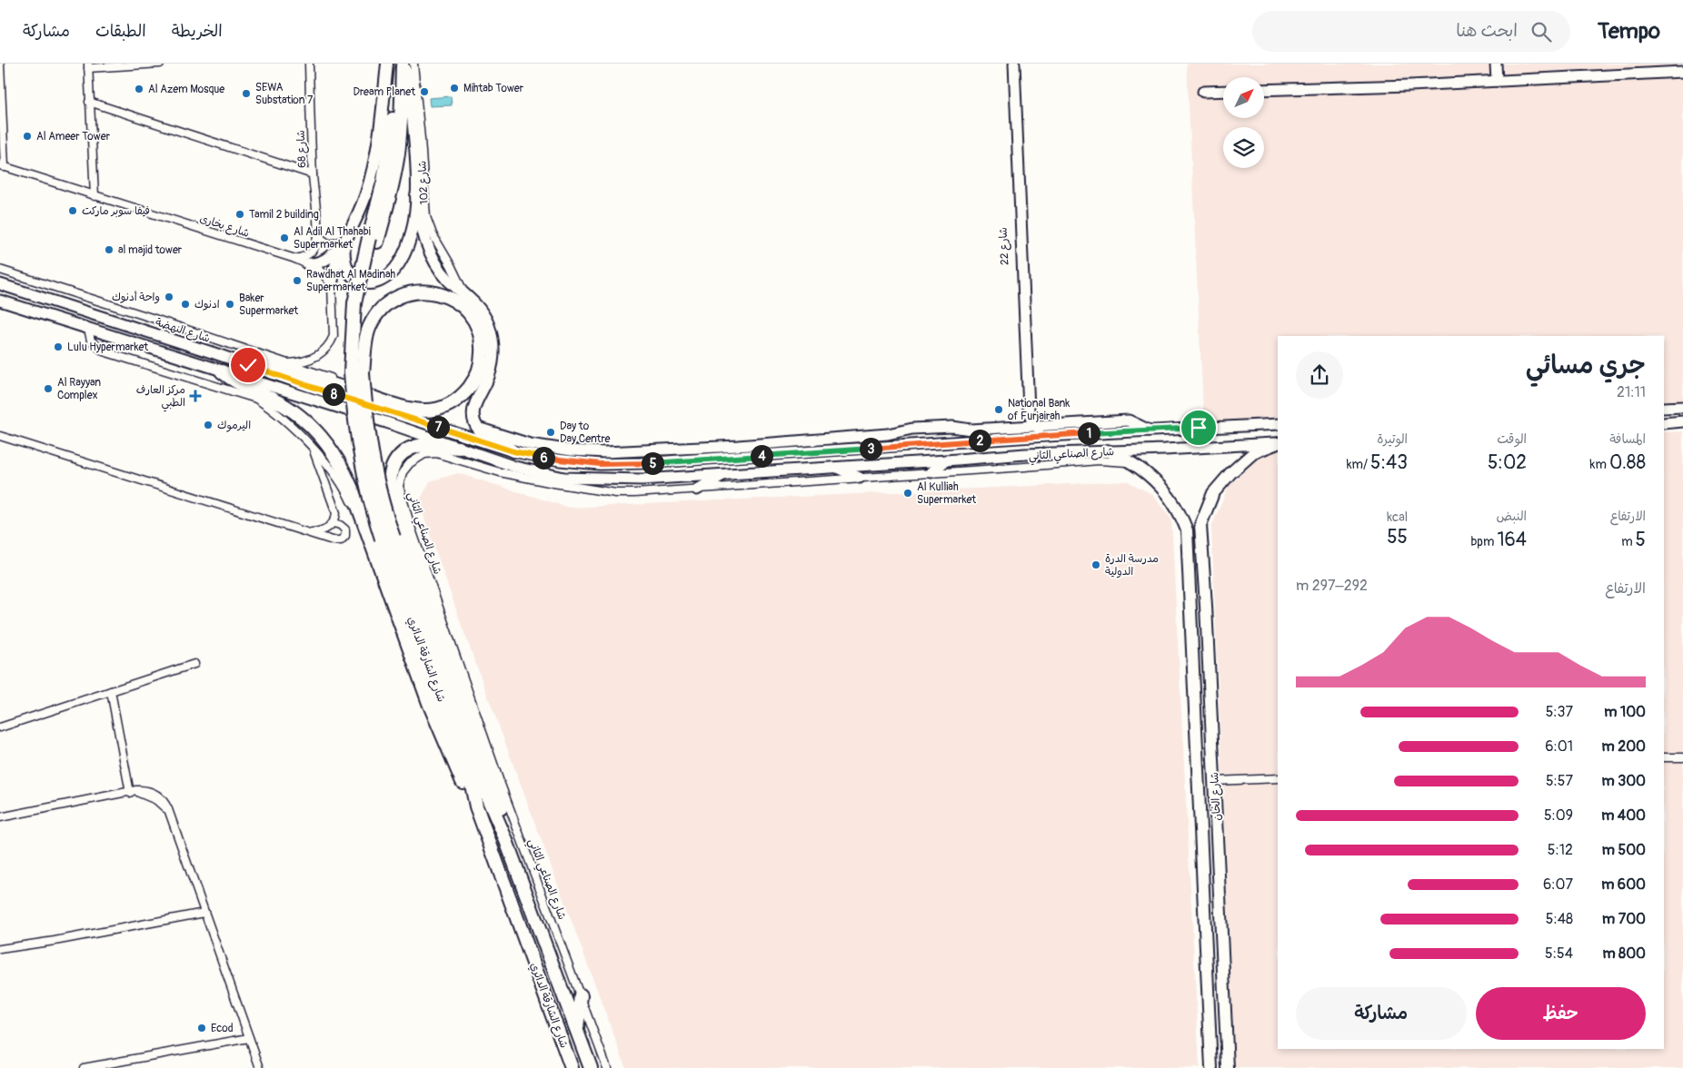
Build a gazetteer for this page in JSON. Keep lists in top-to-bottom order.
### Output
{
  "streets": {
    "highway": ["شارع الشارقة الدائري"],
    "main road": ["شارع 22", "شارع النهضة", "شارع الخان"],
    "street": [
      "شارع 68",
      "شارع 102",
      "شارع بخارى",
      "شارع الصناعي الثاني"
    ]
  },
  "crossings": [
    ["شارع 68", "شارع بخارى"],
    ["شارع 102", "شارع الشارقة الدائري"],
    ["شارع الصناعي الثاني", "شارع الخان"]
  ],
  "places": {
    "other": [
      "Mihtab Tower",
      "Al Azem Mosque",
      "Dream Planet",
      "SEWA Substation 7",
      "Al Ameer Tower",
      "فيفا سوبر ماركت",
      "Tamil 2 building",
      "Al Adil Al Thahabi Supermarket",
      "al majid tower",
      "Rawdhat Al Madinah Supermarket",
      "واحة أدنوك",
      "ادنوك",
      "Baker Supermarket",
      "Lulu Hypermarket",
      "Al Rayyan Complex",
      "National Bank of Furjairah",
      "اليرموك",
      "Day to Day Centre",
      "Al Kulliah Supermarket",
      "مدرسة الدرة الدولية",
      "Ecod"
    ],
    "health": ["مركز العارف الطبي"]
  },
  "north": "top right",
  "page": {
    "header": "Tempo",
    "search": "ابحث هنا",
    "nav": ["الخريطة", "الطبقات", "مشاركة"],
    "heading": ["جري مسائي", "21:11"],
    "pins": [
      "8",
      "7",
      "1",
      "2",
      "3",
      "4",
      "6",
      "5"
    ],
    "stats": [
      ["المسافة", "0.88 km"],
      ["الوقت", "5:02"],
      ["الوتيرة", "5:43 /km"],
      ["الارتفاع", "5 m"],
      ["النبض", "164 bpm"],
      ["kcal", "55"]
    ],
    "chart": ["الارتفاع", "292–297 m"],
    "list": [
      {
        "name": "100 m",
        "note": "5:37"
      },
      {
        "name": "200 m",
        "note": "6:01"
      },
      {
        "name": "300 m",
        "note": "5:57"
      },
      {
        "name": "400 m",
        "note": "5:09"
      },
      {
        "name": "500 m",
        "note": "5:12"
      },
      {
        "name": "600 m",
        "note": "6:07"
      },
      {
        "name": "700 m",
        "note": "5:48"
      },
      {
        "name": "800 m",
        "note": "5:54"
      }
    ],
    "buttons": ["حفظ", "مشاركة"]
  }
}
